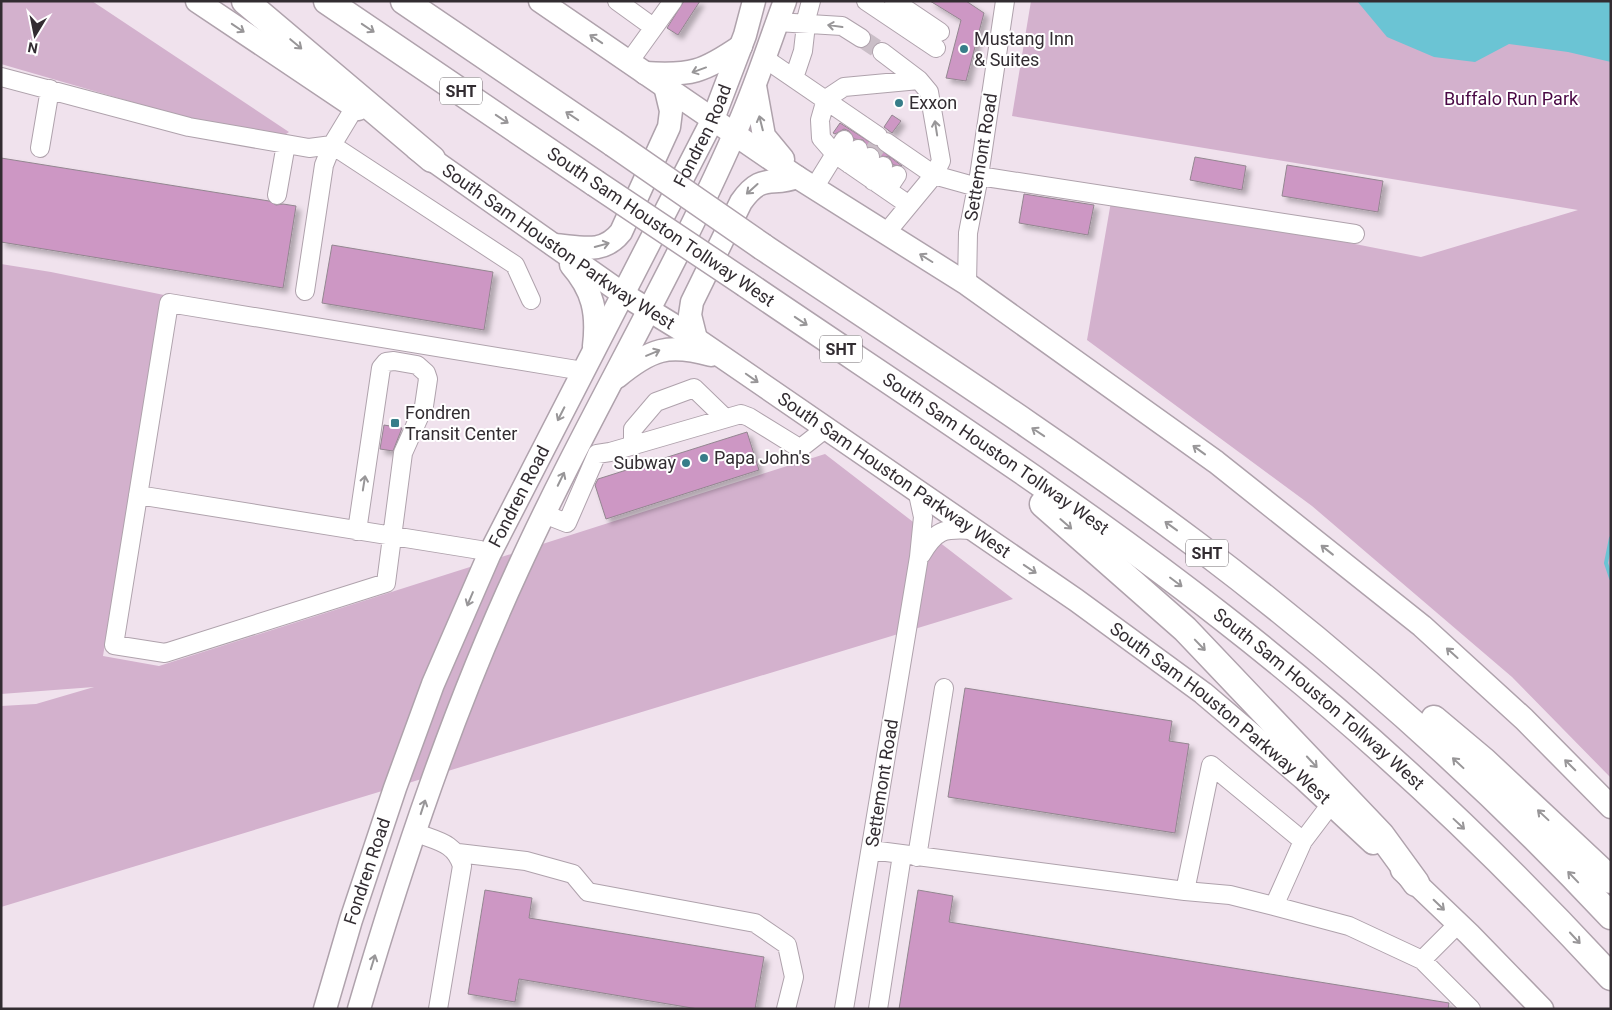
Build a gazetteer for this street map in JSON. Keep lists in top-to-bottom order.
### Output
{
  "streets": {
    "highway": ["SHT", "South Sam Houston Tollway West"],
    "main road": ["Fondren Road", "South Sam Houston Parkway West"],
    "street": ["Settemont Road"]
  },
  "crossings": [
    ["Fondren Road", "South Sam Houston Parkway West"],
    ["Settemont Road", "South Sam Houston Parkway West"]
  ],
  "parks": ["Buffalo Run Park"],
  "places": {
    "other": [
      "Mustang Inn & Suites",
      "Exxon",
      "Papa John's",
      "Subway"
    ],
    "transit": ["Fondren Transit Center"]
  },
  "north": "bottom"
}
